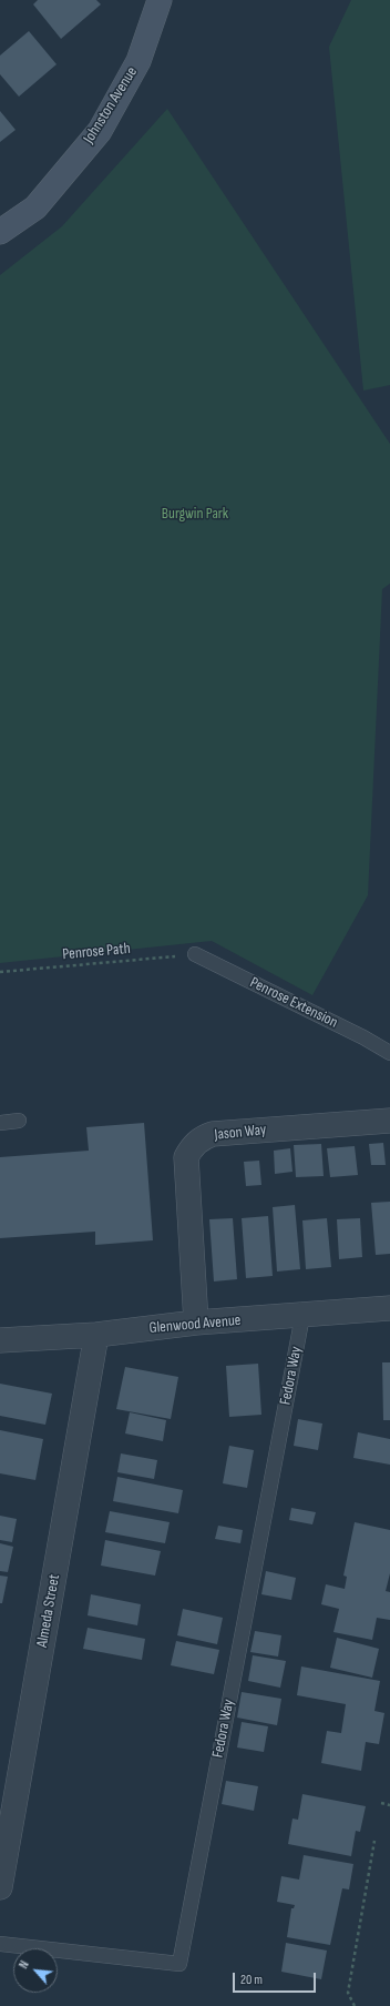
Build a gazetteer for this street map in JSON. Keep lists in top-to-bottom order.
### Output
{
  "streets": {
    "street": [
      "Johnston Avenue",
      "Jason Way",
      "Glenwood Avenue",
      "Almeda Street"
    ],
    "lane": ["Penrose Extension", "Fedora Way"],
    "path": ["Penrose Path"]
  },
  "crossings": [
    ["Penrose Path", "Penrose Extension"],
    ["Jason Way", "Glenwood Avenue"],
    ["Glenwood Avenue", "Fedora Way"],
    ["Glenwood Avenue", "Almeda Street"]
  ],
  "parks": ["Burgwin Park"],
  "scale_bar": "20 m",
  "north": "top left"
}
